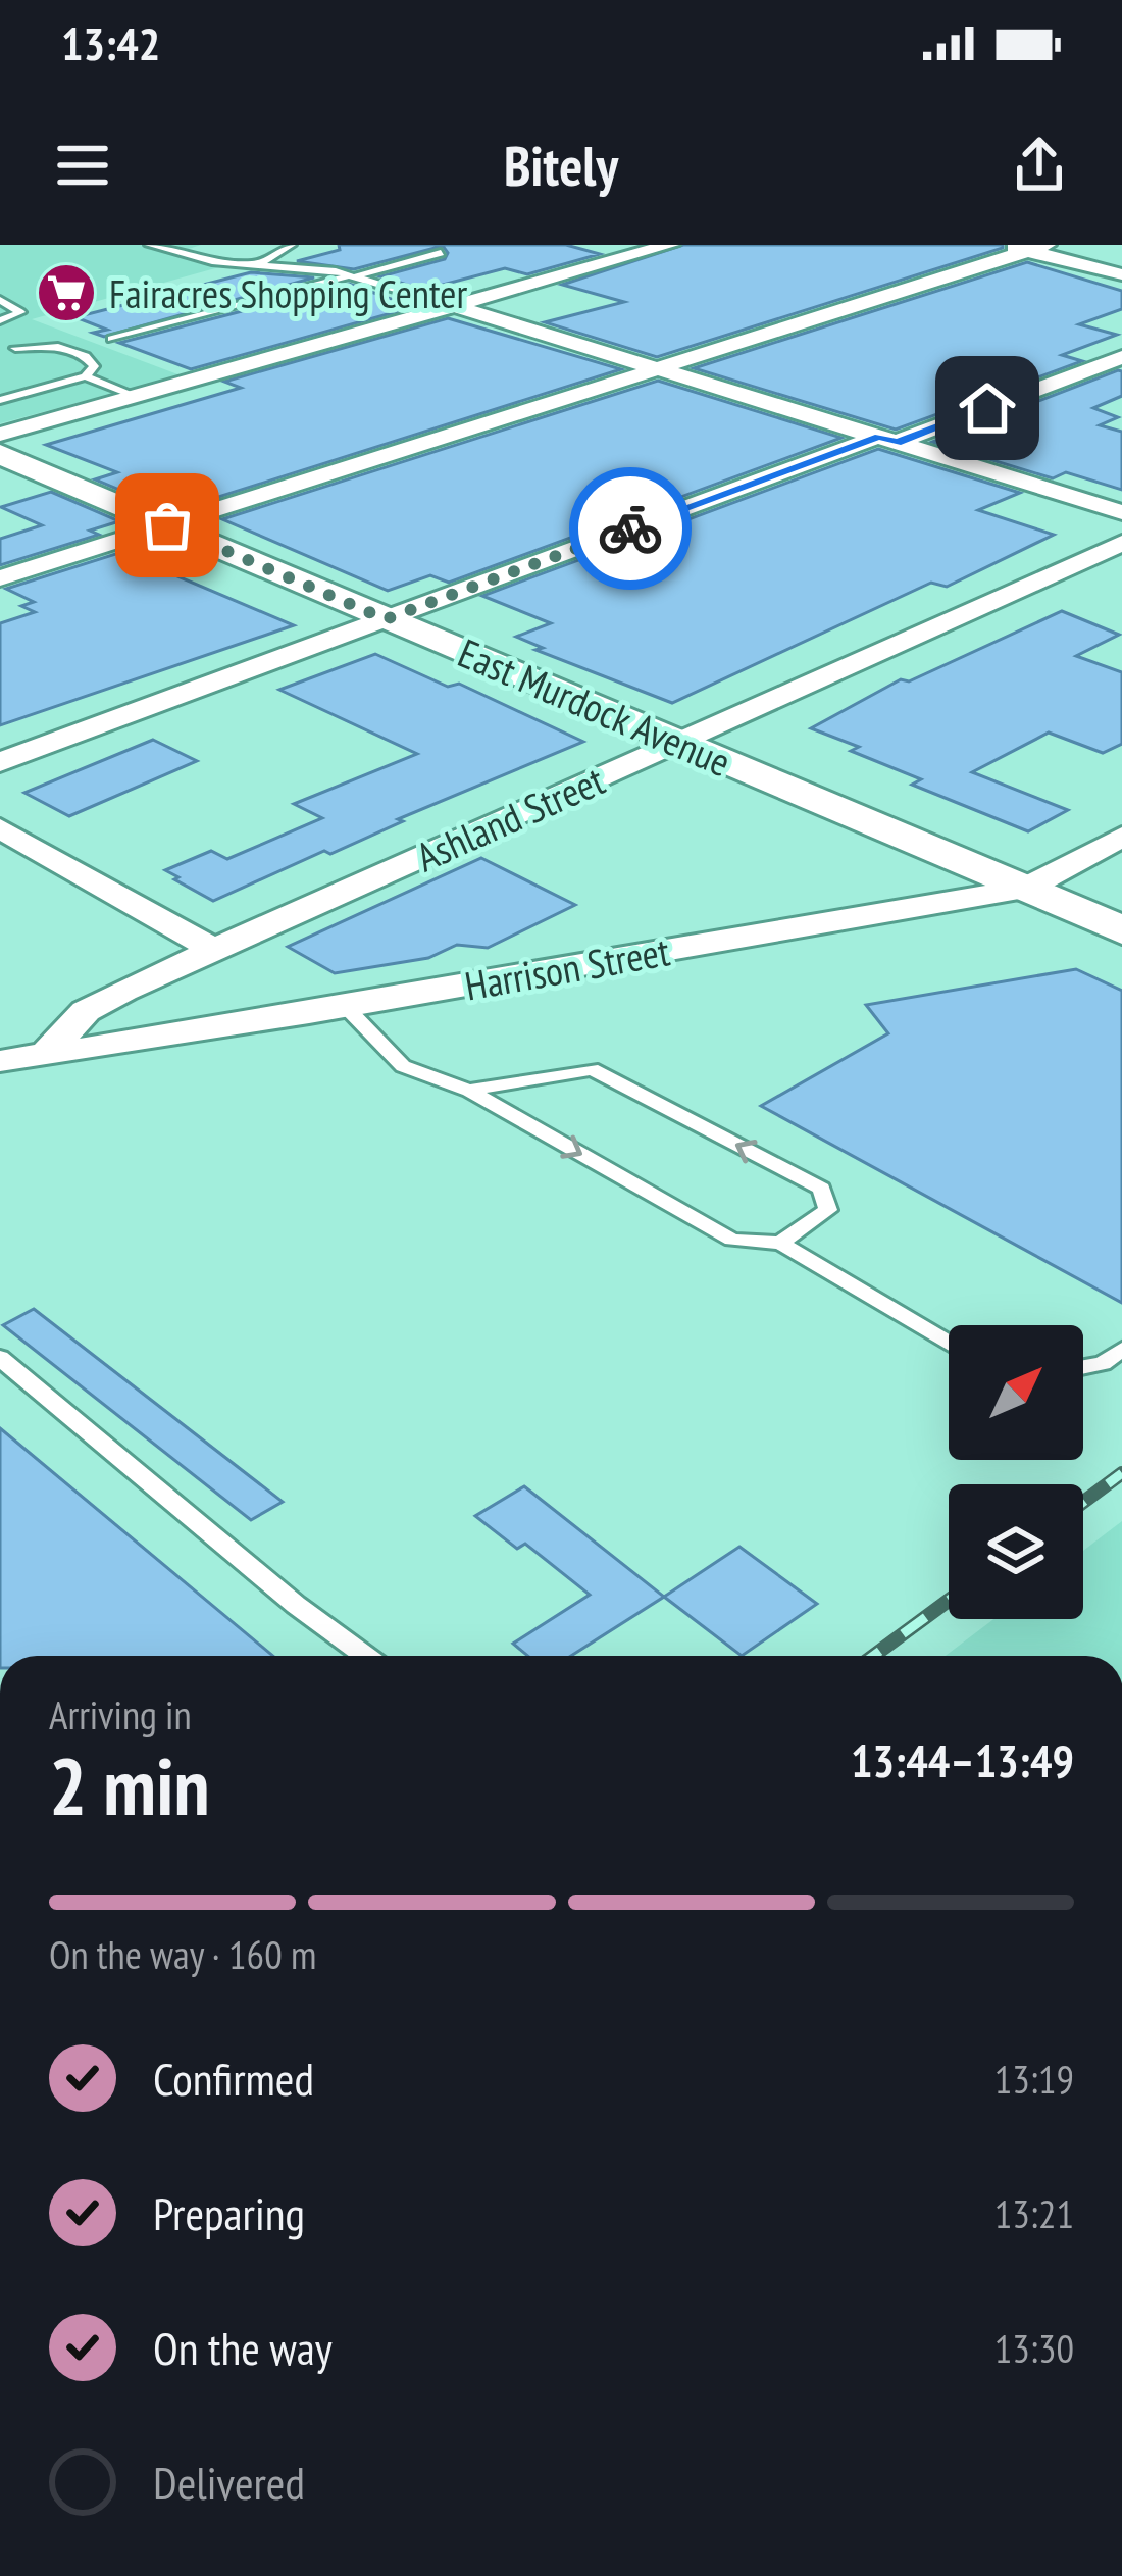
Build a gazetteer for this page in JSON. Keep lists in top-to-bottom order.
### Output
{
  "streets": {
    "main road": ["East Murdock Avenue"],
    "street": ["Ashland Street", "Harrison Street"]
  },
  "crossings": [
    ["East Murdock Avenue", "Ashland Street"],
    ["East Murdock Avenue", "Harrison Street"],
    ["Ashland Street", "Harrison Street"]
  ],
  "places": {
    "supermarket": ["Fairacres Shopping Center"]
  },
  "north": "top right",
  "page": {
    "status": "13:42",
    "header": "Bitely",
    "heading": ["2 min", "Arriving in", "13:44–13:49"],
    "bar": "On the way · 160 m",
    "list": [
      ["Confirmed", "13:19"],
      ["Preparing", "13:21"],
      ["On the way", "13:30"],
      "Delivered"
    ]
  }
}
